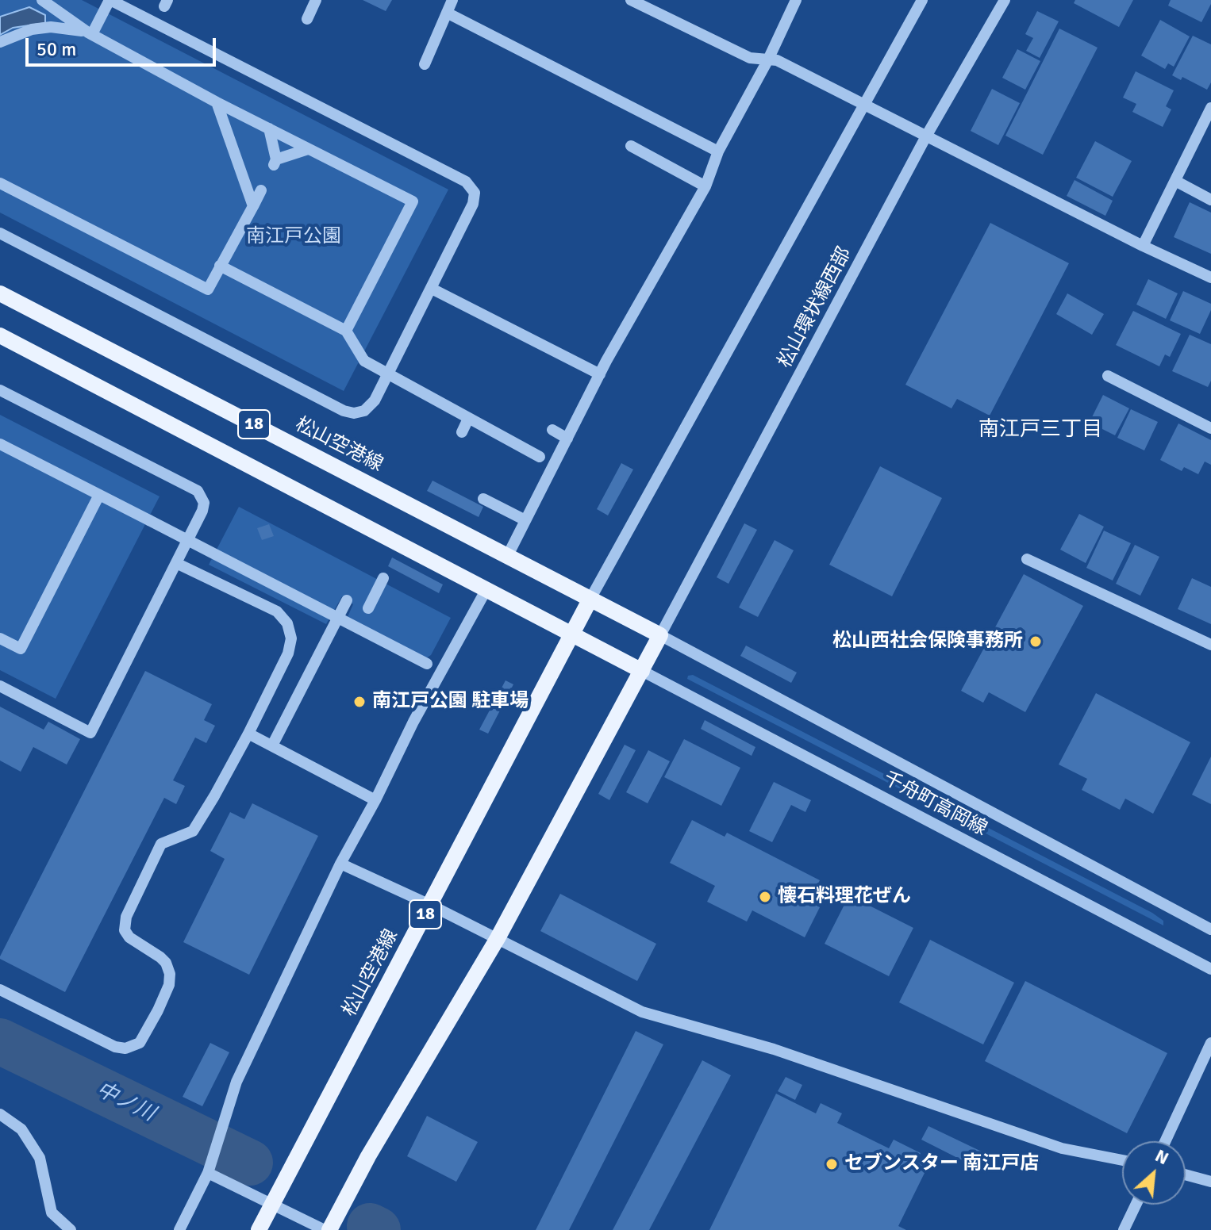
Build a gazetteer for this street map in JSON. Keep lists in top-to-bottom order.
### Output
{
  "streets": {
    "main road": ["18", "松山空港線"],
    "street": ["松山環状線西部", "千舟町高岡線"]
  },
  "crossings": [
    ["松山環状線西部", "松山空港線"],
    ["松山環状線西部", "千舟町高岡線"],
    ["18", "松山空港線"],
    ["18", "千舟町高岡線"],
    ["松山空港線", "千舟町高岡線"]
  ],
  "districts": ["南江戸三丁目"],
  "water": ["中ノ川"],
  "parks": ["南江戸公園"],
  "places": [
    "松山西社会保険事務所",
    "南江戸公園 駐車場",
    "懐石料理花ぜん",
    "セブンスター 南江戸店"
  ],
  "scale_bar": "50 m",
  "north": "top right"
}
